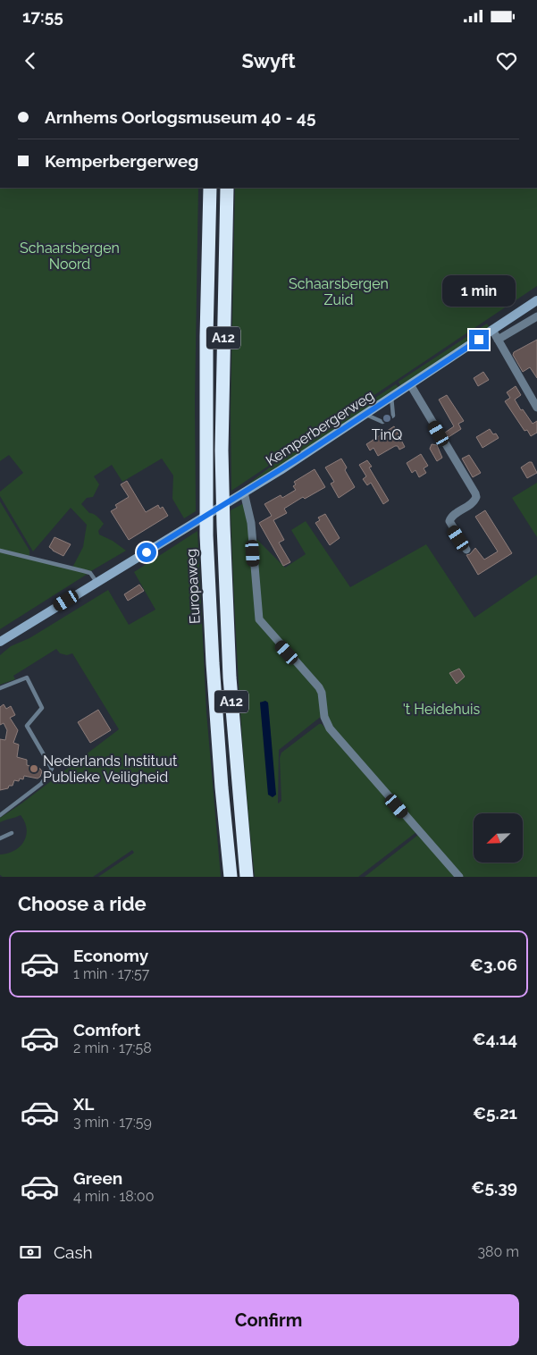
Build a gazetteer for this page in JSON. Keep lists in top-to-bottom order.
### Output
{
  "streets": {
    "highway": ["A12", "Europaweg"],
    "main road": ["Kemperbergerweg"]
  },
  "crossings": [
    ["A12", "Europaweg"]
  ],
  "parks": ["Schaarsbergen Noord", "Schaarsbergen Zuid", "'t Heidehuis"],
  "places": ["TinQ", "Nederlands Instituut Publieke Veiligheid"],
  "north": "bottom left",
  "page": {
    "status": "17:55",
    "header": "Swyft",
    "banner": ["Arnhems Oorlogsmuseum 40 - 45", "Kemperbergerweg"],
    "bubble": "1 min",
    "heading": "Choose a ride",
    "list": [
      {
        "name": "Economy",
        "note": "1 min · 17:57",
        "value": "€3.06"
      },
      {
        "name": "Comfort",
        "note": "2 min · 17:58",
        "value": "€4.14"
      },
      {
        "name": "XL",
        "note": "3 min · 17:59",
        "value": "€5.21"
      },
      {
        "name": "Green",
        "note": "4 min · 18:00",
        "value": "€5.39"
      }
    ],
    "pay": ["Cash", "380 m"],
    "buttons": "Confirm"
  }
}
